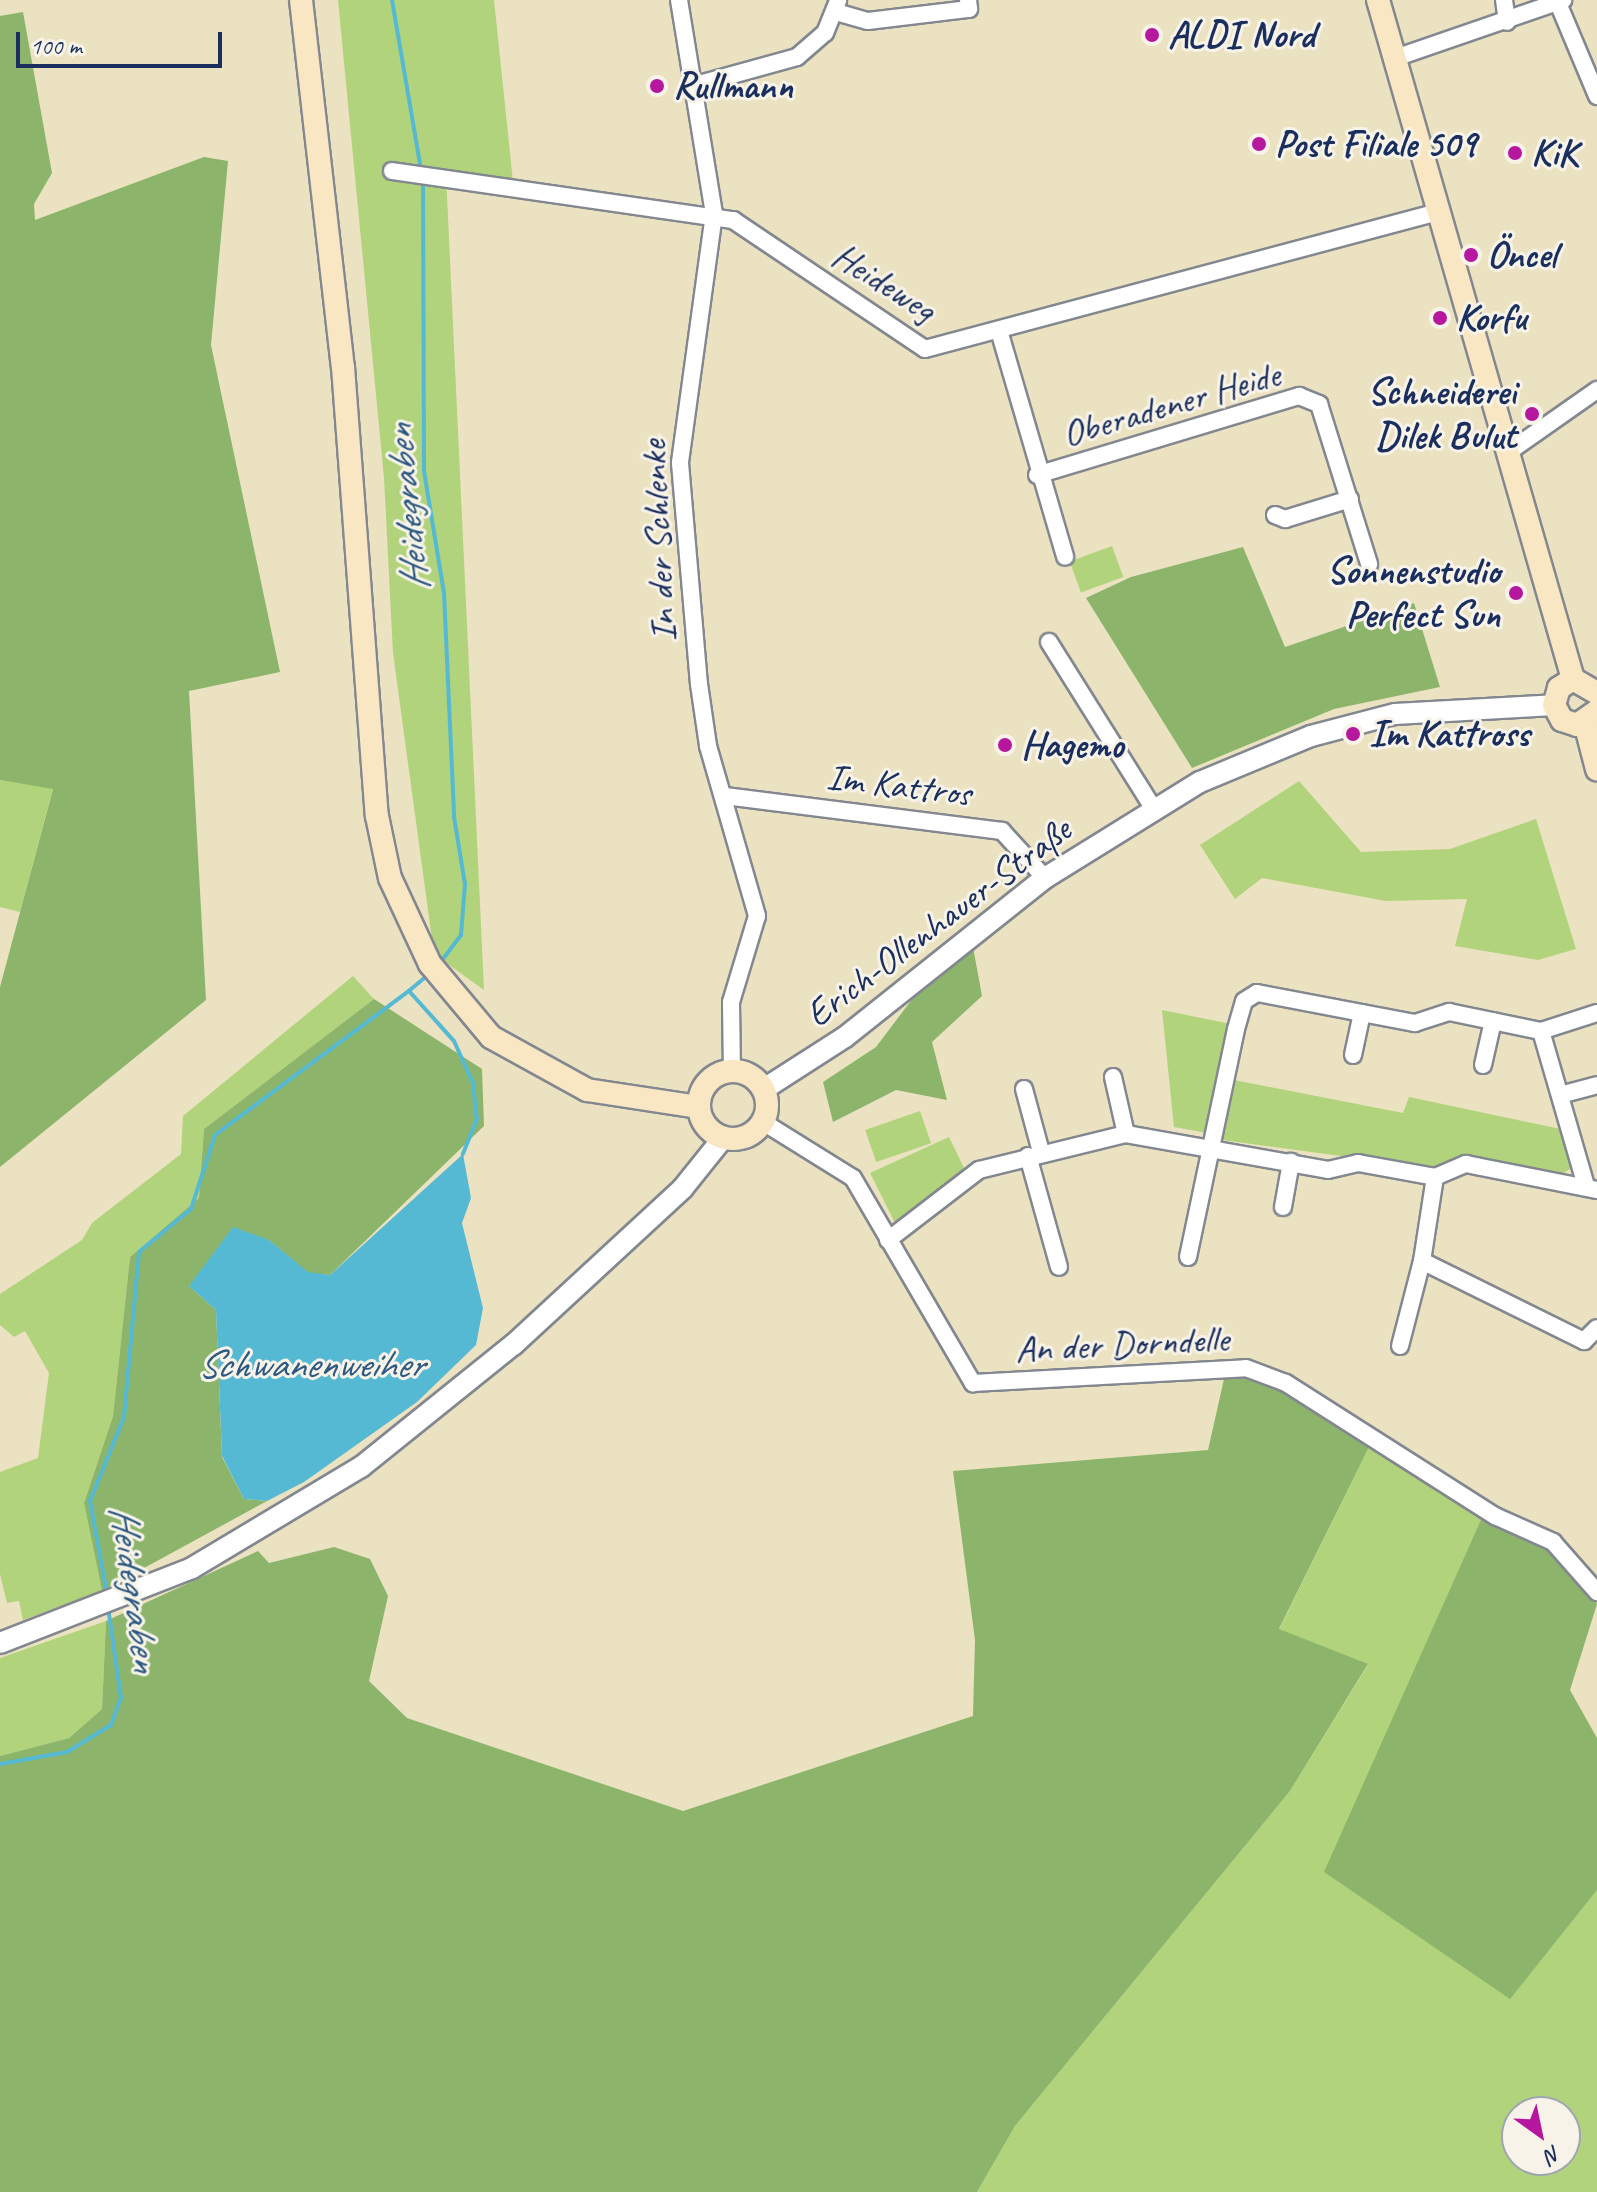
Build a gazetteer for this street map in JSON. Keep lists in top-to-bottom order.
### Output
{
  "streets": {
    "street": [
      "Heideweg",
      "Oberadener Heide",
      "In der Schlenke",
      "Im Kattros",
      "Erich-Ollenhauer-Straße",
      "An der Dorndelle"
    ]
  },
  "crossings": [
    ["Heideweg", "Oberadener Heide"],
    ["Heideweg", "In der Schlenke"],
    ["In der Schlenke", "Im Kattros"],
    ["In der Schlenke", "Erich-Ollenhauer-Straße"],
    ["In der Schlenke", "An der Dorndelle"],
    ["Im Kattros", "Erich-Ollenhauer-Straße"],
    ["Erich-Ollenhauer-Straße", "An der Dorndelle"]
  ],
  "water": ["Heidegraben", "Schwanenweiher"],
  "places": [
    "ALDI Nord",
    "Rullmann",
    "Post Filiale 509",
    "KiK",
    "Öncel",
    "Korfu",
    "Schneiderei Dilek Bulut",
    "Sonnenstudio Perfect Sun",
    "Im Kattross",
    "Hagemo"
  ],
  "scale_bar": "100 m",
  "north": "bottom right"
}
